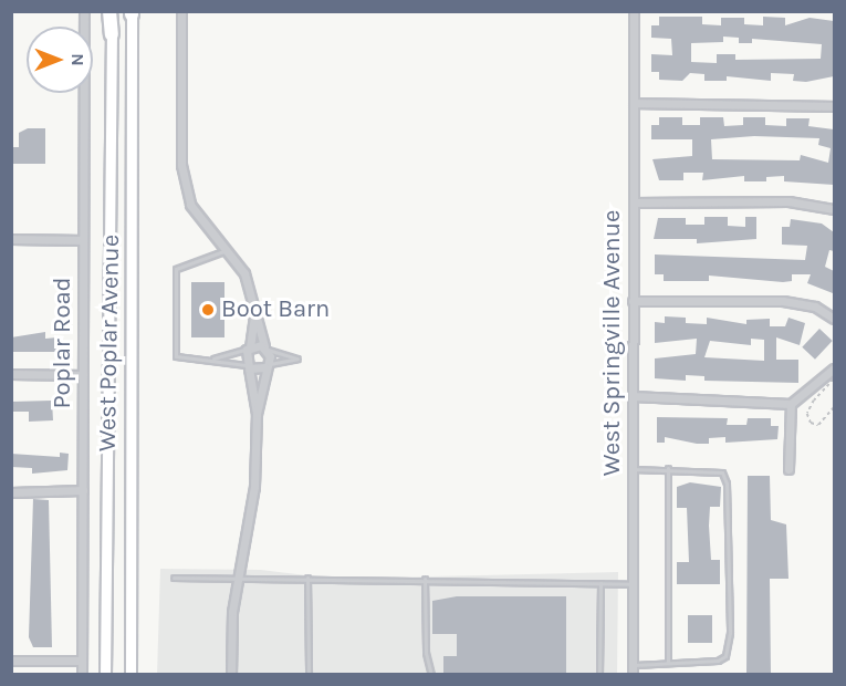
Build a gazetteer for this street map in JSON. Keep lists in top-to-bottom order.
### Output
{
  "streets": {
    "main road": ["West Poplar Avenue"],
    "street": ["Poplar Road", "West Springville Avenue"]
  },
  "places": ["Boot Barn"],
  "north": "right"
}
